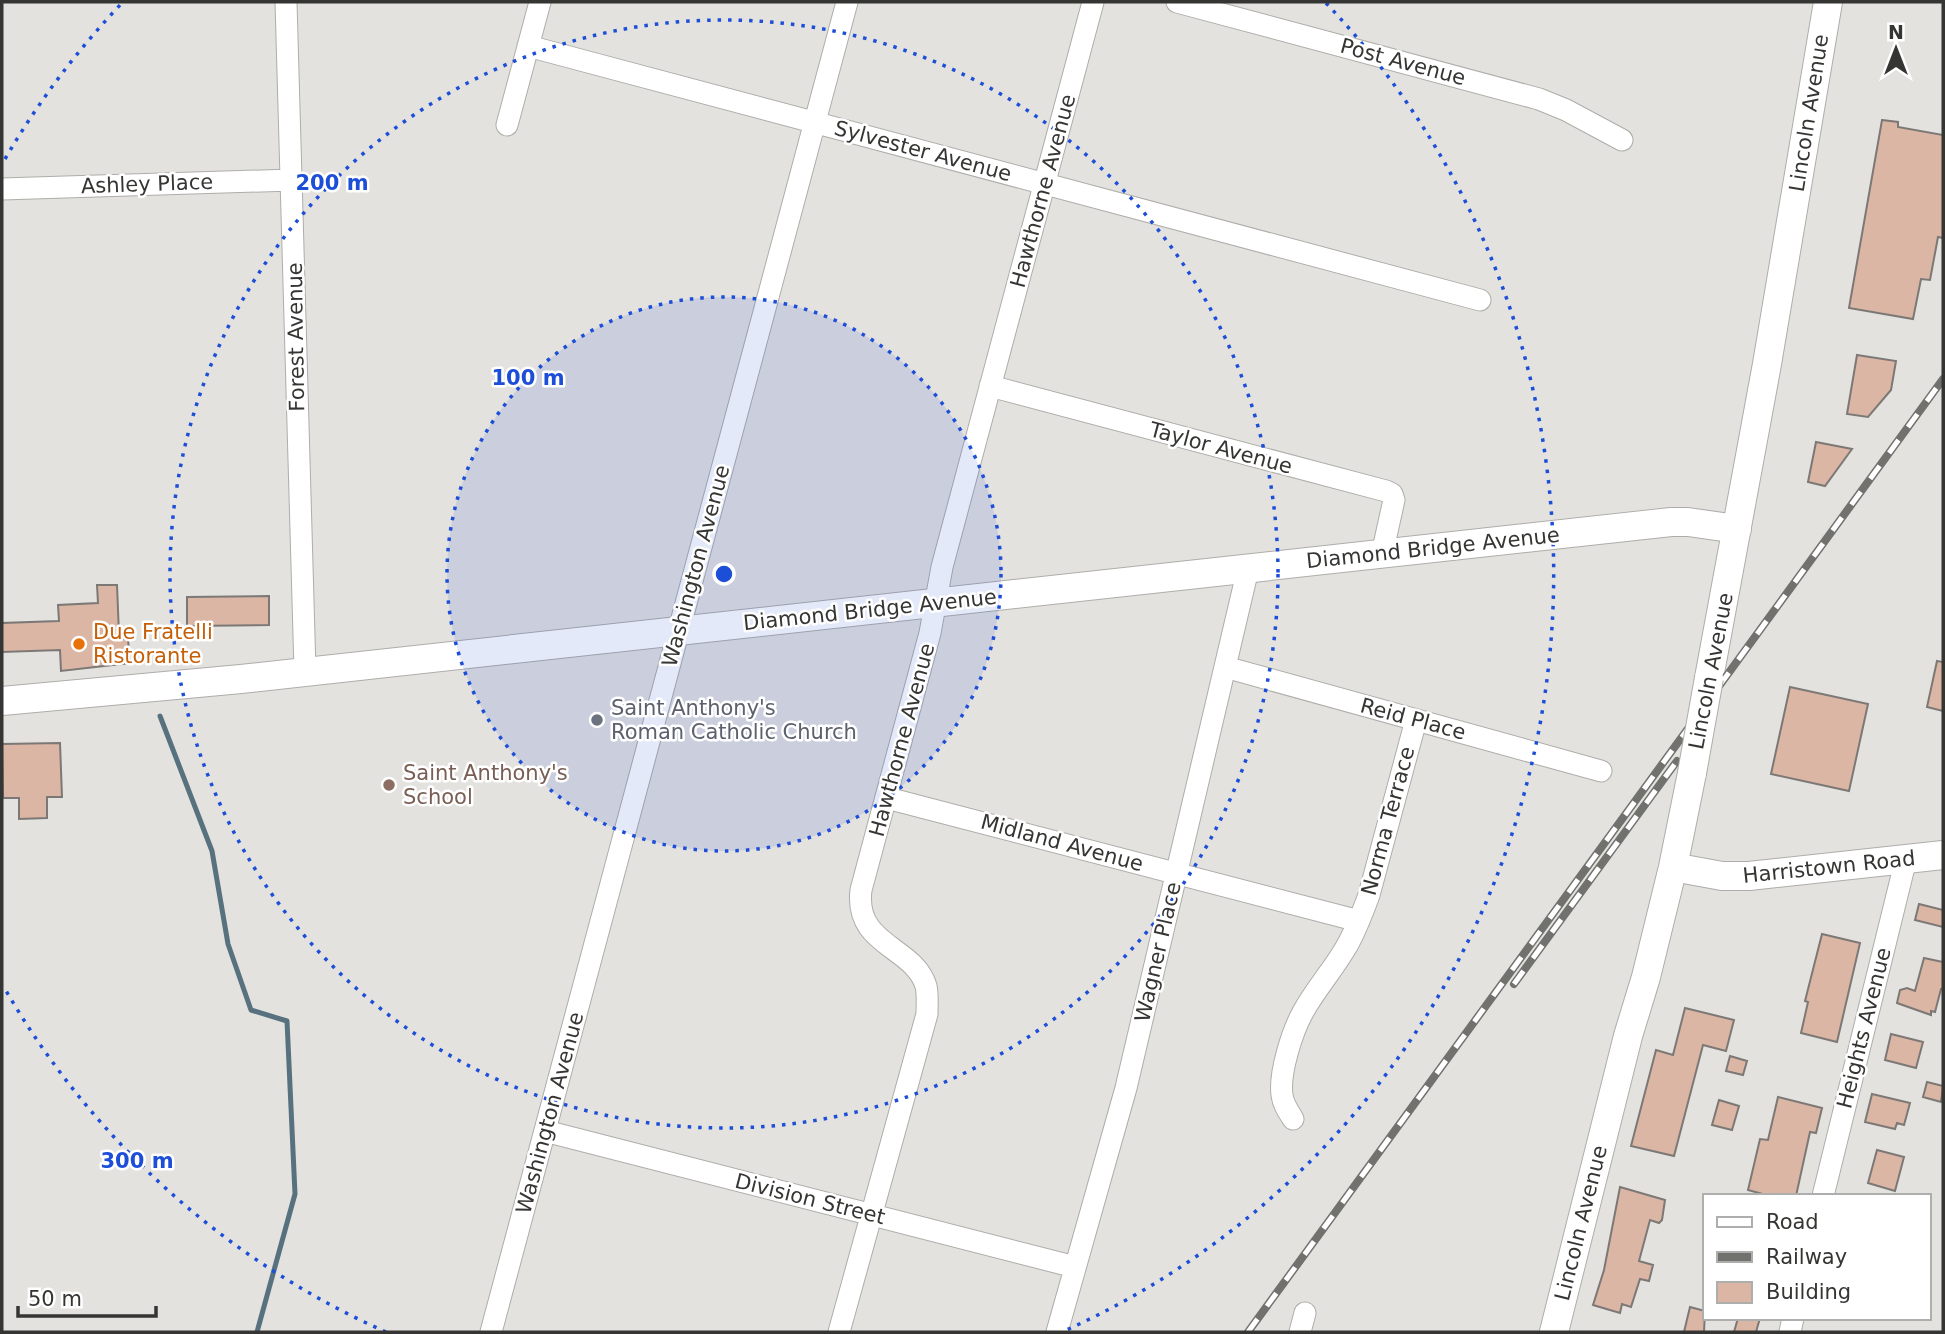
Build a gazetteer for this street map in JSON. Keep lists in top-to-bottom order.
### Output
{
  "streets": {
    "street": [
      "Post Avenue",
      "Lincoln Avenue",
      "Sylvester Avenue",
      "Ashley Place",
      "Hawthorne Avenue",
      "Forest Avenue",
      "Taylor Avenue",
      "Diamond Bridge Avenue",
      "Washington Avenue",
      "Reid Place",
      "Norma Terrace",
      "Midland Avenue",
      "Harristown Road",
      "Wagner Place",
      "Heights Avenue",
      "Division Street"
    ]
  },
  "crossings": [
    ["Lincoln Avenue", "Diamond Bridge Avenue"],
    ["Lincoln Avenue", "Harristown Road"],
    ["Sylvester Avenue", "Hawthorne Avenue"],
    ["Sylvester Avenue", "Washington Avenue"],
    ["Ashley Place", "Forest Avenue"],
    ["Hawthorne Avenue", "Taylor Avenue"],
    ["Hawthorne Avenue", "Diamond Bridge Avenue"],
    ["Hawthorne Avenue", "Midland Avenue"],
    ["Hawthorne Avenue", "Division Street"],
    ["Forest Avenue", "Diamond Bridge Avenue"],
    ["Taylor Avenue", "Diamond Bridge Avenue"],
    ["Diamond Bridge Avenue", "Washington Avenue"],
    ["Diamond Bridge Avenue", "Wagner Place"],
    ["Washington Avenue", "Division Street"],
    ["Reid Place", "Norma Terrace"],
    ["Reid Place", "Wagner Place"],
    ["Norma Terrace", "Midland Avenue"],
    ["Midland Avenue", "Wagner Place"],
    ["Harristown Road", "Heights Avenue"],
    ["Wagner Place", "Division Street"]
  ],
  "places": ["Due Fratelli Ristorante", "Saint Anthony's Roman Catholic Church", "Saint Anthony's School"],
  "legend": ["Road", "Railway", "Building"],
  "scale_bar": "50 m",
  "north": "top",
  "rings": ["200 m", "100 m", "300 m"]
}
